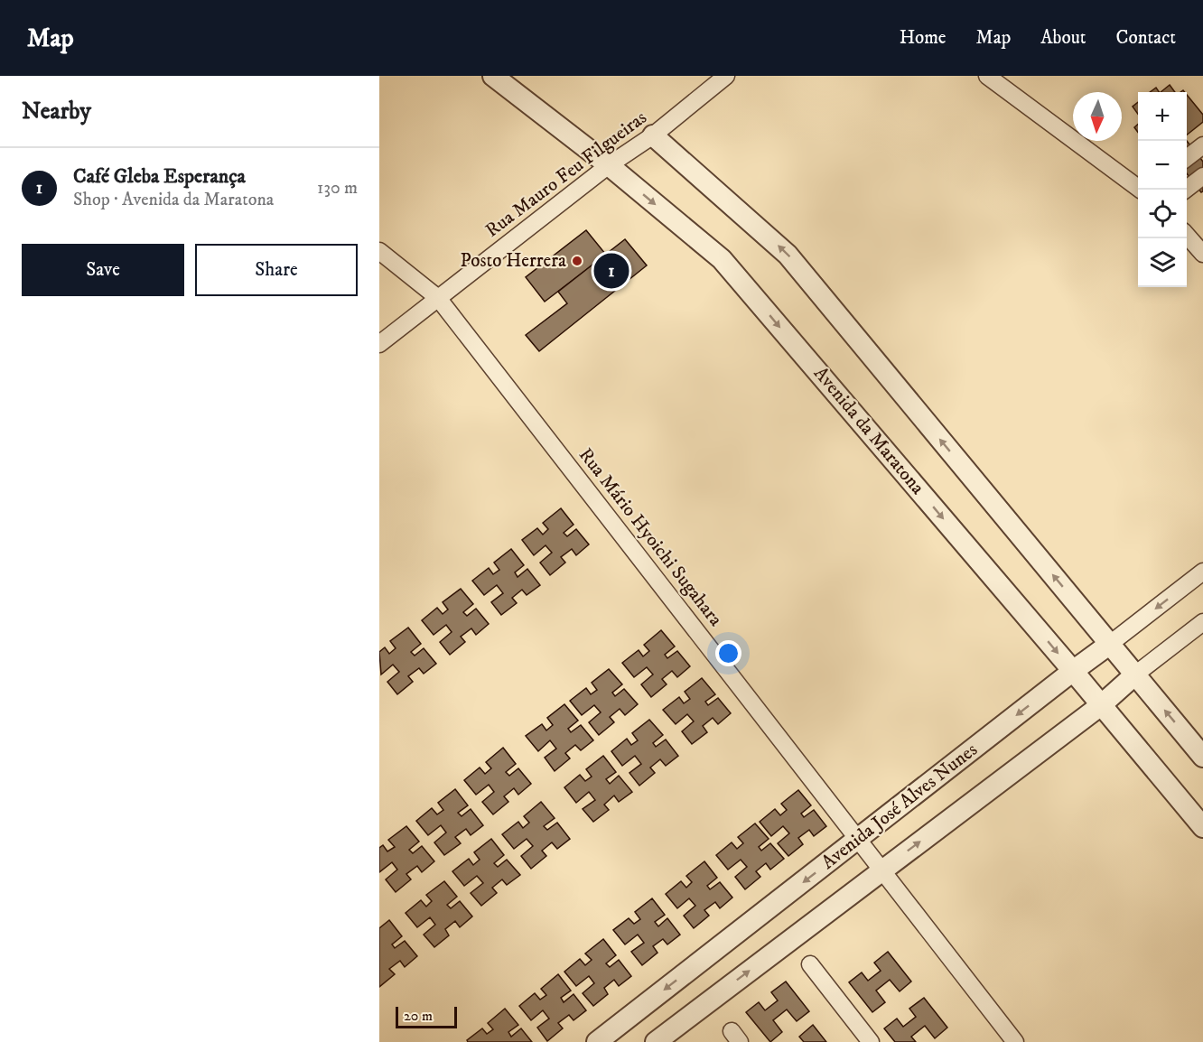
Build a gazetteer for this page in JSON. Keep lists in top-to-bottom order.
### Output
{
  "streets": {
    "street": [
      "Rua Mauro Feu Filgueiras",
      "Avenida da Maratona",
      "Rua Mário Hyoichi Sugahara",
      "Avenida José Alves Nunes"
    ]
  },
  "crossings": [
    ["Rua Mauro Feu Filgueiras", "Avenida da Maratona"],
    ["Rua Mauro Feu Filgueiras", "Rua Mário Hyoichi Sugahara"],
    ["Avenida da Maratona", "Avenida José Alves Nunes"],
    ["Rua Mário Hyoichi Sugahara", "Avenida José Alves Nunes"]
  ],
  "places": ["Posto Herrera"],
  "scale_bar": "20 m",
  "north": "bottom",
  "page": {
    "header": "Map",
    "nav": [
      "Home",
      "Map",
      "About",
      "Contact"
    ],
    "heading": "Nearby",
    "map_buttons": ["+", "−"],
    "list": [
      {
        "mark": "1",
        "name": "Café Gleba Esperança",
        "note": "Shop · Avenida da Maratona",
        "value": "130 m"
      }
    ],
    "buttons": ["Save", "Share"],
    "pins": "1",
    "scale": "20 m"
  }
}
